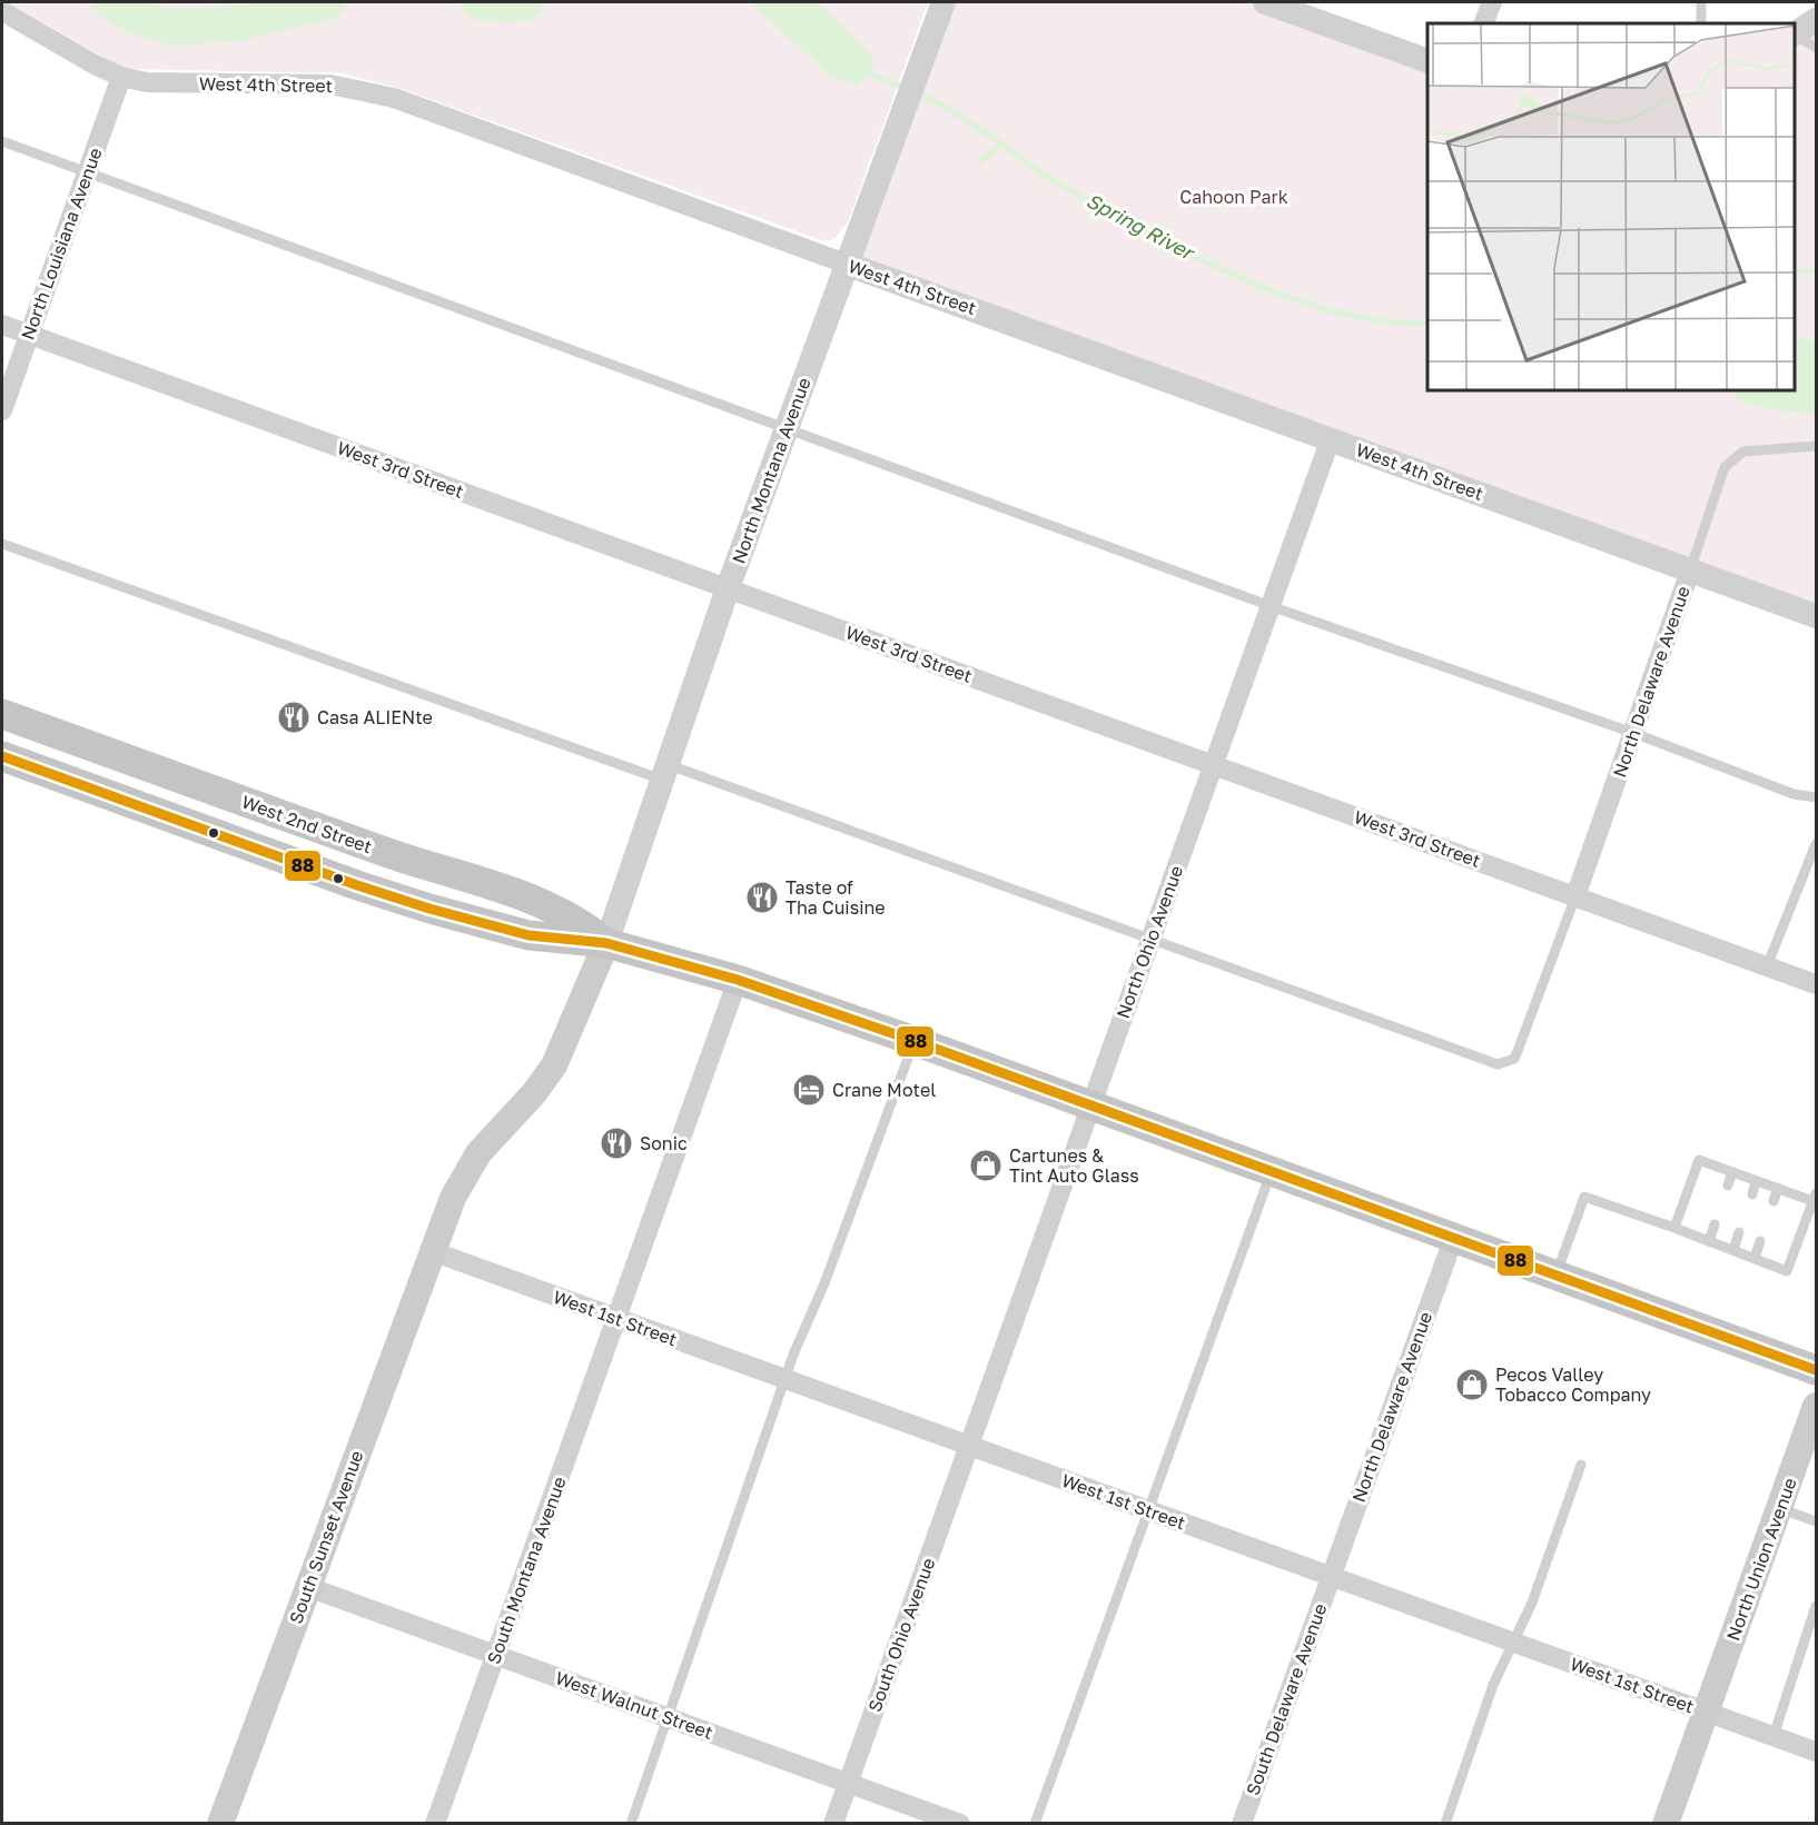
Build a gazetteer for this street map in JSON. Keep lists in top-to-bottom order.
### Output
{
  "streets": {
    "main road": ["West 2nd Street", "South Sunset Avenue", "North Union Avenue"],
    "street": [
      "West 4th Street",
      "North Louisiana Avenue",
      "West 3rd Street",
      "North Montana Avenue",
      "North Delaware Avenue",
      "North Ohio Avenue",
      "West 1st Street",
      "South Montana Avenue",
      "South Ohio Avenue",
      "South Delaware Avenue",
      "West Walnut Street"
    ]
  },
  "crossings": [
    ["West 4th Street", "North Louisiana Avenue"],
    ["West 4th Street", "North Montana Avenue"],
    ["West 4th Street", "North Delaware Avenue"],
    ["West 4th Street", "North Ohio Avenue"],
    ["North Louisiana Avenue", "West 3rd Street"],
    ["West 3rd Street", "North Montana Avenue"],
    ["West 3rd Street", "North Delaware Avenue"],
    ["West 3rd Street", "North Ohio Avenue"],
    ["North Montana Avenue", "West 2nd Street"],
    ["North Montana Avenue", "South Sunset Avenue"],
    ["North Delaware Avenue", "West 2nd Street"],
    ["North Delaware Avenue", "West 1st Street"],
    ["North Delaware Avenue", "South Delaware Avenue"],
    ["West 2nd Street", "North Ohio Avenue"],
    ["West 2nd Street", "South Sunset Avenue"],
    ["North Ohio Avenue", "West 1st Street"],
    ["North Ohio Avenue", "South Ohio Avenue"],
    ["West 1st Street", "South Sunset Avenue"],
    ["West 1st Street", "North Union Avenue"],
    ["West 1st Street", "South Montana Avenue"],
    ["West 1st Street", "South Ohio Avenue"],
    ["West 1st Street", "South Delaware Avenue"],
    ["South Sunset Avenue", "West Walnut Street"],
    ["South Montana Avenue", "West Walnut Street"],
    ["South Ohio Avenue", "West Walnut Street"]
  ],
  "water": ["Spring River"],
  "parks": ["Cahoon Park"],
  "places": {
    "restaurant": ["Casa ALIENte", "Taste of Tha Cuisine", "Sonic"],
    "hotel": ["Crane Motel"],
    "shop": ["Cartunes & Tint Auto Glass", "Pecos Valley Tobacco Company"]
  },
  "lines": ["transit line 88"]
}
